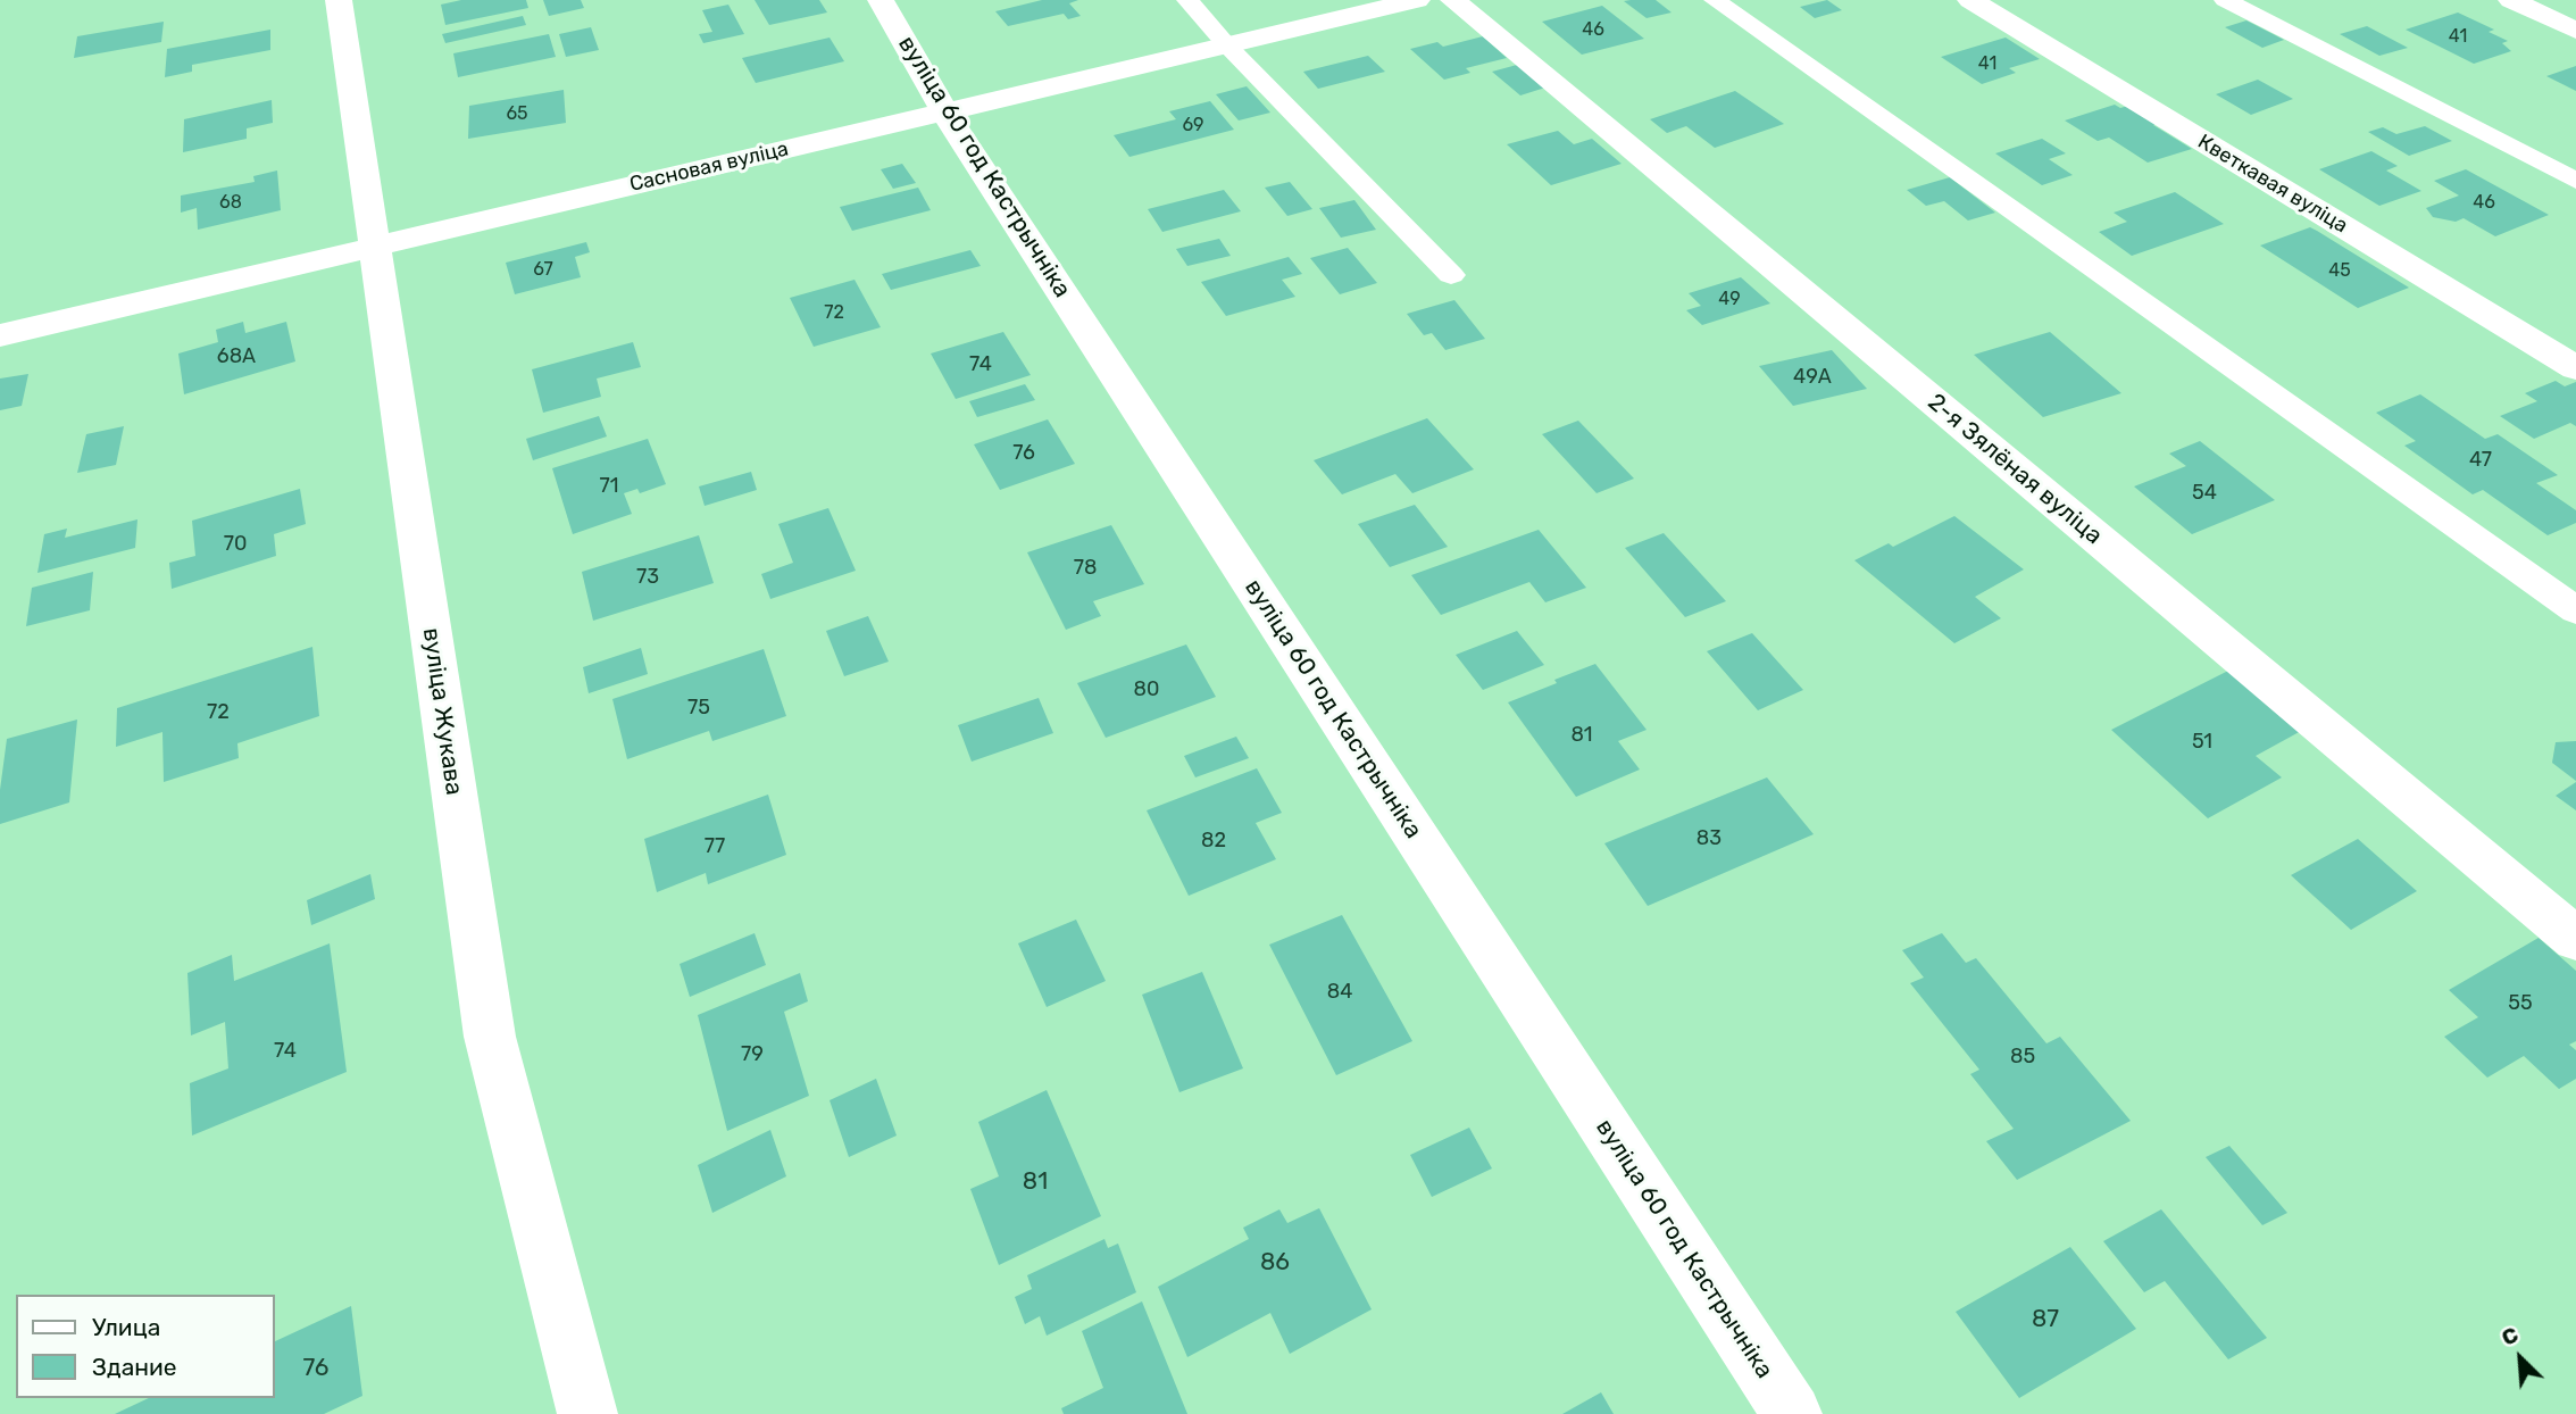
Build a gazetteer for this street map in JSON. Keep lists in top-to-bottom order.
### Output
{
  "streets": {
    "street": [
      "Сасновая вуліца",
      "вуліца 60 год Кастрычніка",
      "Кветкавая вуліца",
      "2-я Зялёная вуліца",
      "вуліца Жукава"
    ]
  },
  "crossings": [
    ["Сасновая вуліца", "вуліца 60 год Кастрычніка"],
    ["Сасновая вуліца", "вуліца Жукава"]
  ],
  "house_numbers": [
    "46",
    "41",
    "41",
    "65",
    "69",
    "68",
    "46",
    "67",
    "45",
    "49",
    "72",
    "68А",
    "74",
    "49А",
    "76",
    "47",
    "71",
    "54",
    "70",
    "78",
    "73",
    "80",
    "75",
    "72",
    "81",
    "51",
    "83",
    "82",
    "77",
    "84",
    "55",
    "74",
    "79",
    "85",
    "81",
    "86",
    "87",
    "76"
  ],
  "legend": ["Улица", "Здание"],
  "north": "top left"
}
